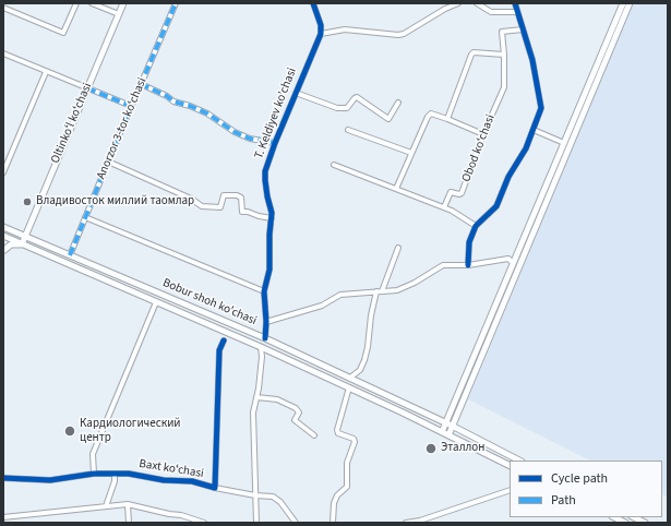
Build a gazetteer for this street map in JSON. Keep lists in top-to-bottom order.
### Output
{
  "streets": {
    "main road": ["Oltinkoʻl koʻchasi", "Bobur shoh ko'chasi"],
    "street": [
      "T. Keldiyev ko'chasi",
      "Anorzor 3-tor koʻchasi",
      "Obod koʻchasi",
      "Baxt koʻchasi"
    ]
  },
  "crossings": [
    ["T. Keldiyev ko'chasi", "Bobur shoh ko'chasi"],
    ["Oltinkoʻl koʻchasi", "Bobur shoh ko'chasi"],
    ["Anorzor 3-tor koʻchasi", "Bobur shoh ko'chasi"]
  ],
  "places": ["Владивосток миллий таомлар", "Кардиологический центр", "Эталлон"],
  "legend": ["Cycle path", "Path"]
}
